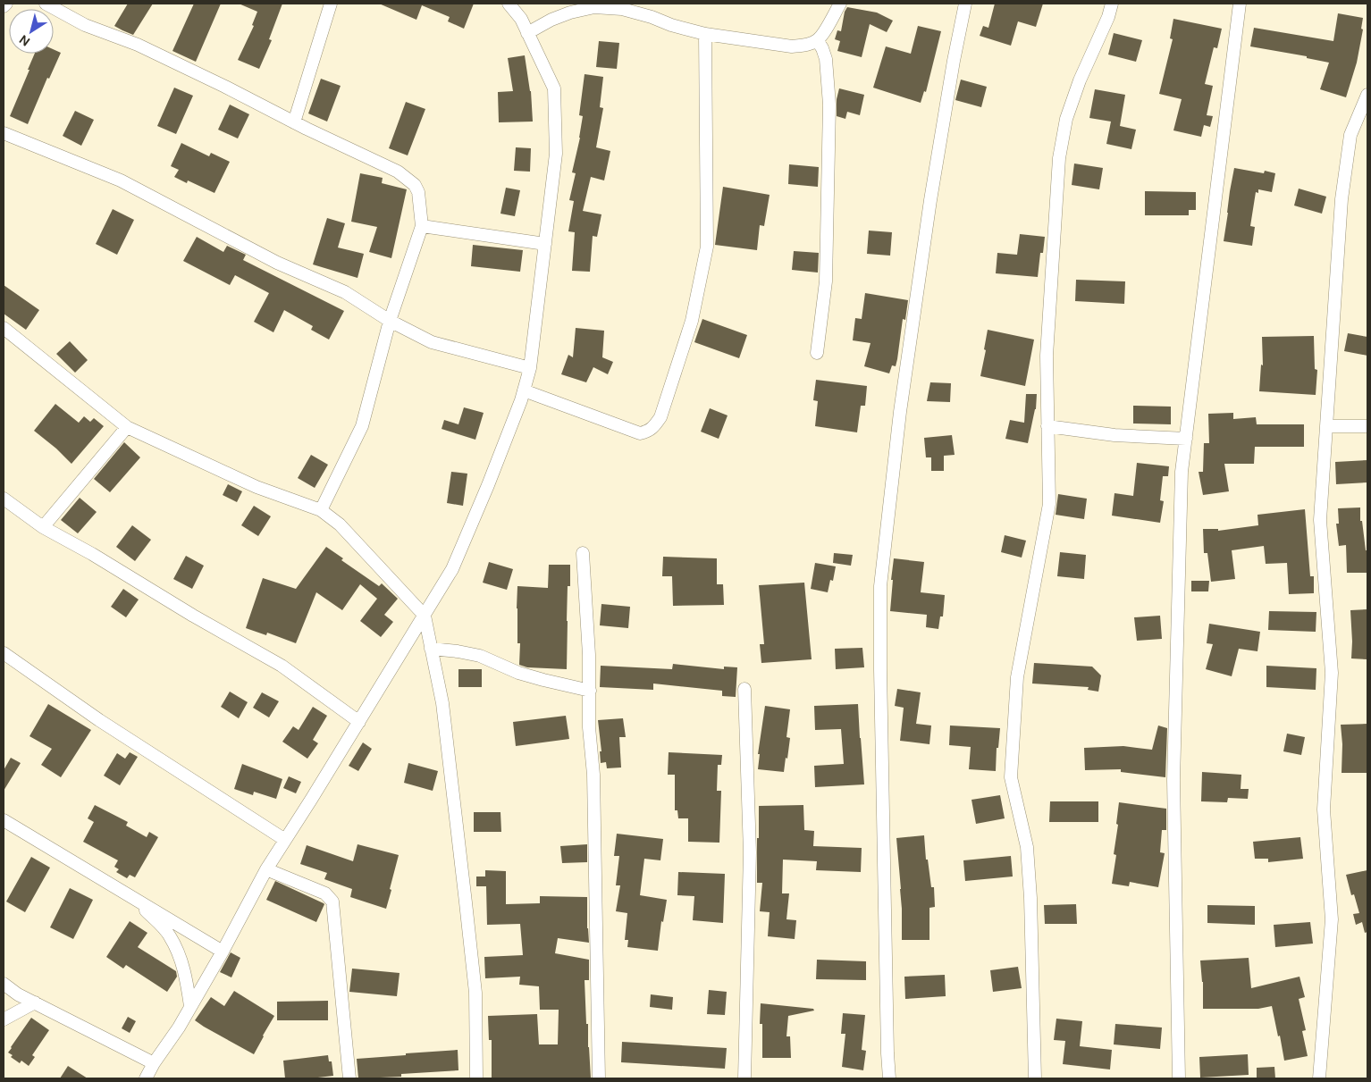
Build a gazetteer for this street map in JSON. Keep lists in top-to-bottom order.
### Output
{
  "north": "bottom left"
}
